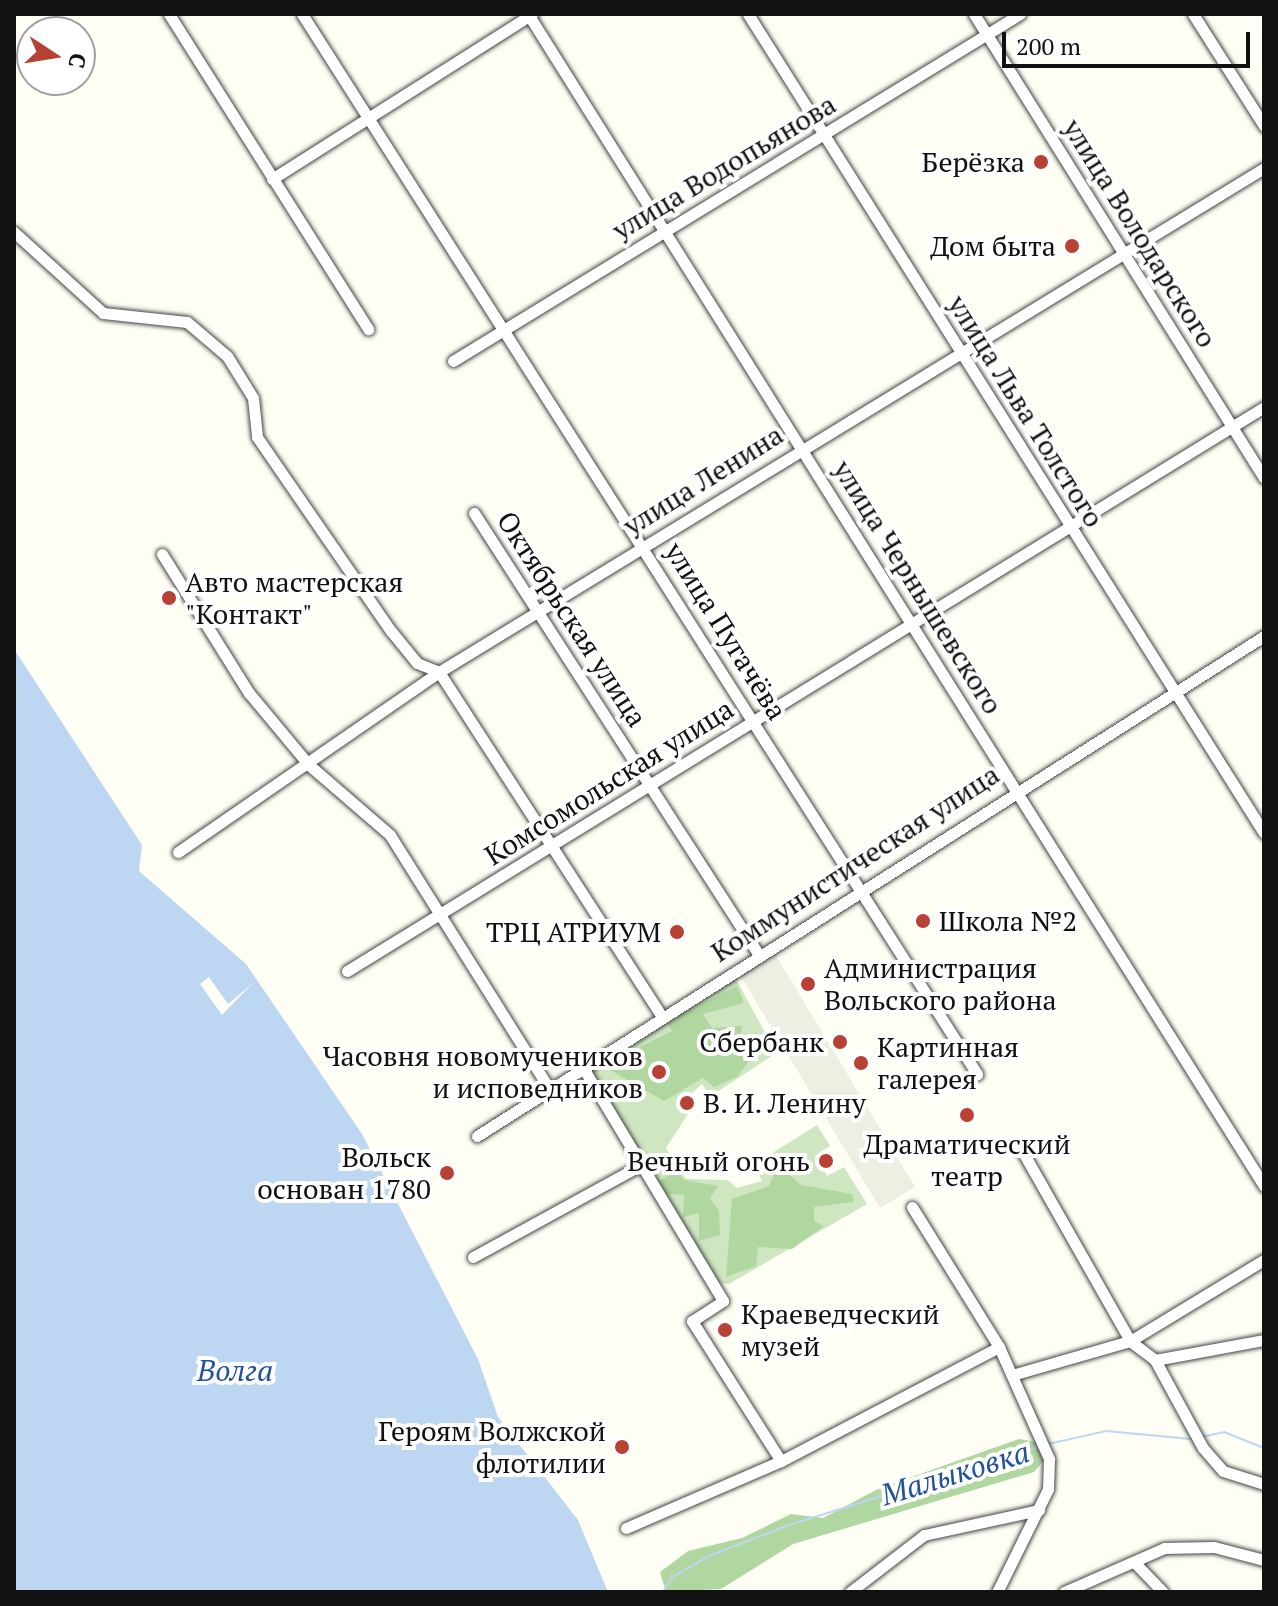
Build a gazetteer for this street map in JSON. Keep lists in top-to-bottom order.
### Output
{
  "streets": {
    "street": [
      "улица Водопьянова",
      "улица Володарского",
      "улица Льва Толстого",
      "улица Ленина",
      "улица Чернышевского",
      "Октябрьская улица",
      "улица Пугачёва",
      "Комсомольская улица",
      "Коммунистическая улица"
    ]
  },
  "crossings": [
    ["улица Водопьянова", "улица Володарского"],
    ["улица Водопьянова", "улица Льва Толстого"],
    ["улица Водопьянова", "улица Чернышевского"],
    ["улица Водопьянова", "улица Пугачёва"],
    ["улица Володарского", "улица Ленина"],
    ["улица Володарского", "Комсомольская улица"],
    ["улица Льва Толстого", "улица Ленина"],
    ["улица Льва Толстого", "Комсомольская улица"],
    ["улица Льва Толстого", "Коммунистическая улица"],
    ["улица Ленина", "улица Чернышевского"],
    ["улица Ленина", "Октябрьская улица"],
    ["улица Ленина", "улица Пугачёва"],
    ["улица Чернышевского", "Комсомольская улица"],
    ["улица Чернышевского", "Коммунистическая улица"],
    ["Октябрьская улица", "Комсомольская улица"],
    ["Октябрьская улица", "Коммунистическая улица"],
    ["улица Пугачёва", "Комсомольская улица"],
    ["улица Пугачёва", "Коммунистическая улица"]
  ],
  "water": ["Волга", "Малыковка"],
  "places": [
    "Берёзка",
    "Дом быта",
    "Авто мастерская \"Контакт\"",
    "Школа №2",
    "ТРЦ АТРИУМ",
    "Администрация Вольского района",
    "Сбербанк",
    "Картинная галерея",
    "Часовня новомучеников и исповедников",
    "В. И. Ленину",
    "Драматический театр",
    "Вечный огонь",
    "Вольск основан 1780",
    "Краеведческий музей",
    "Героям Волжской флотилии"
  ],
  "scale_bar": "200 m",
  "north": "right"
}
